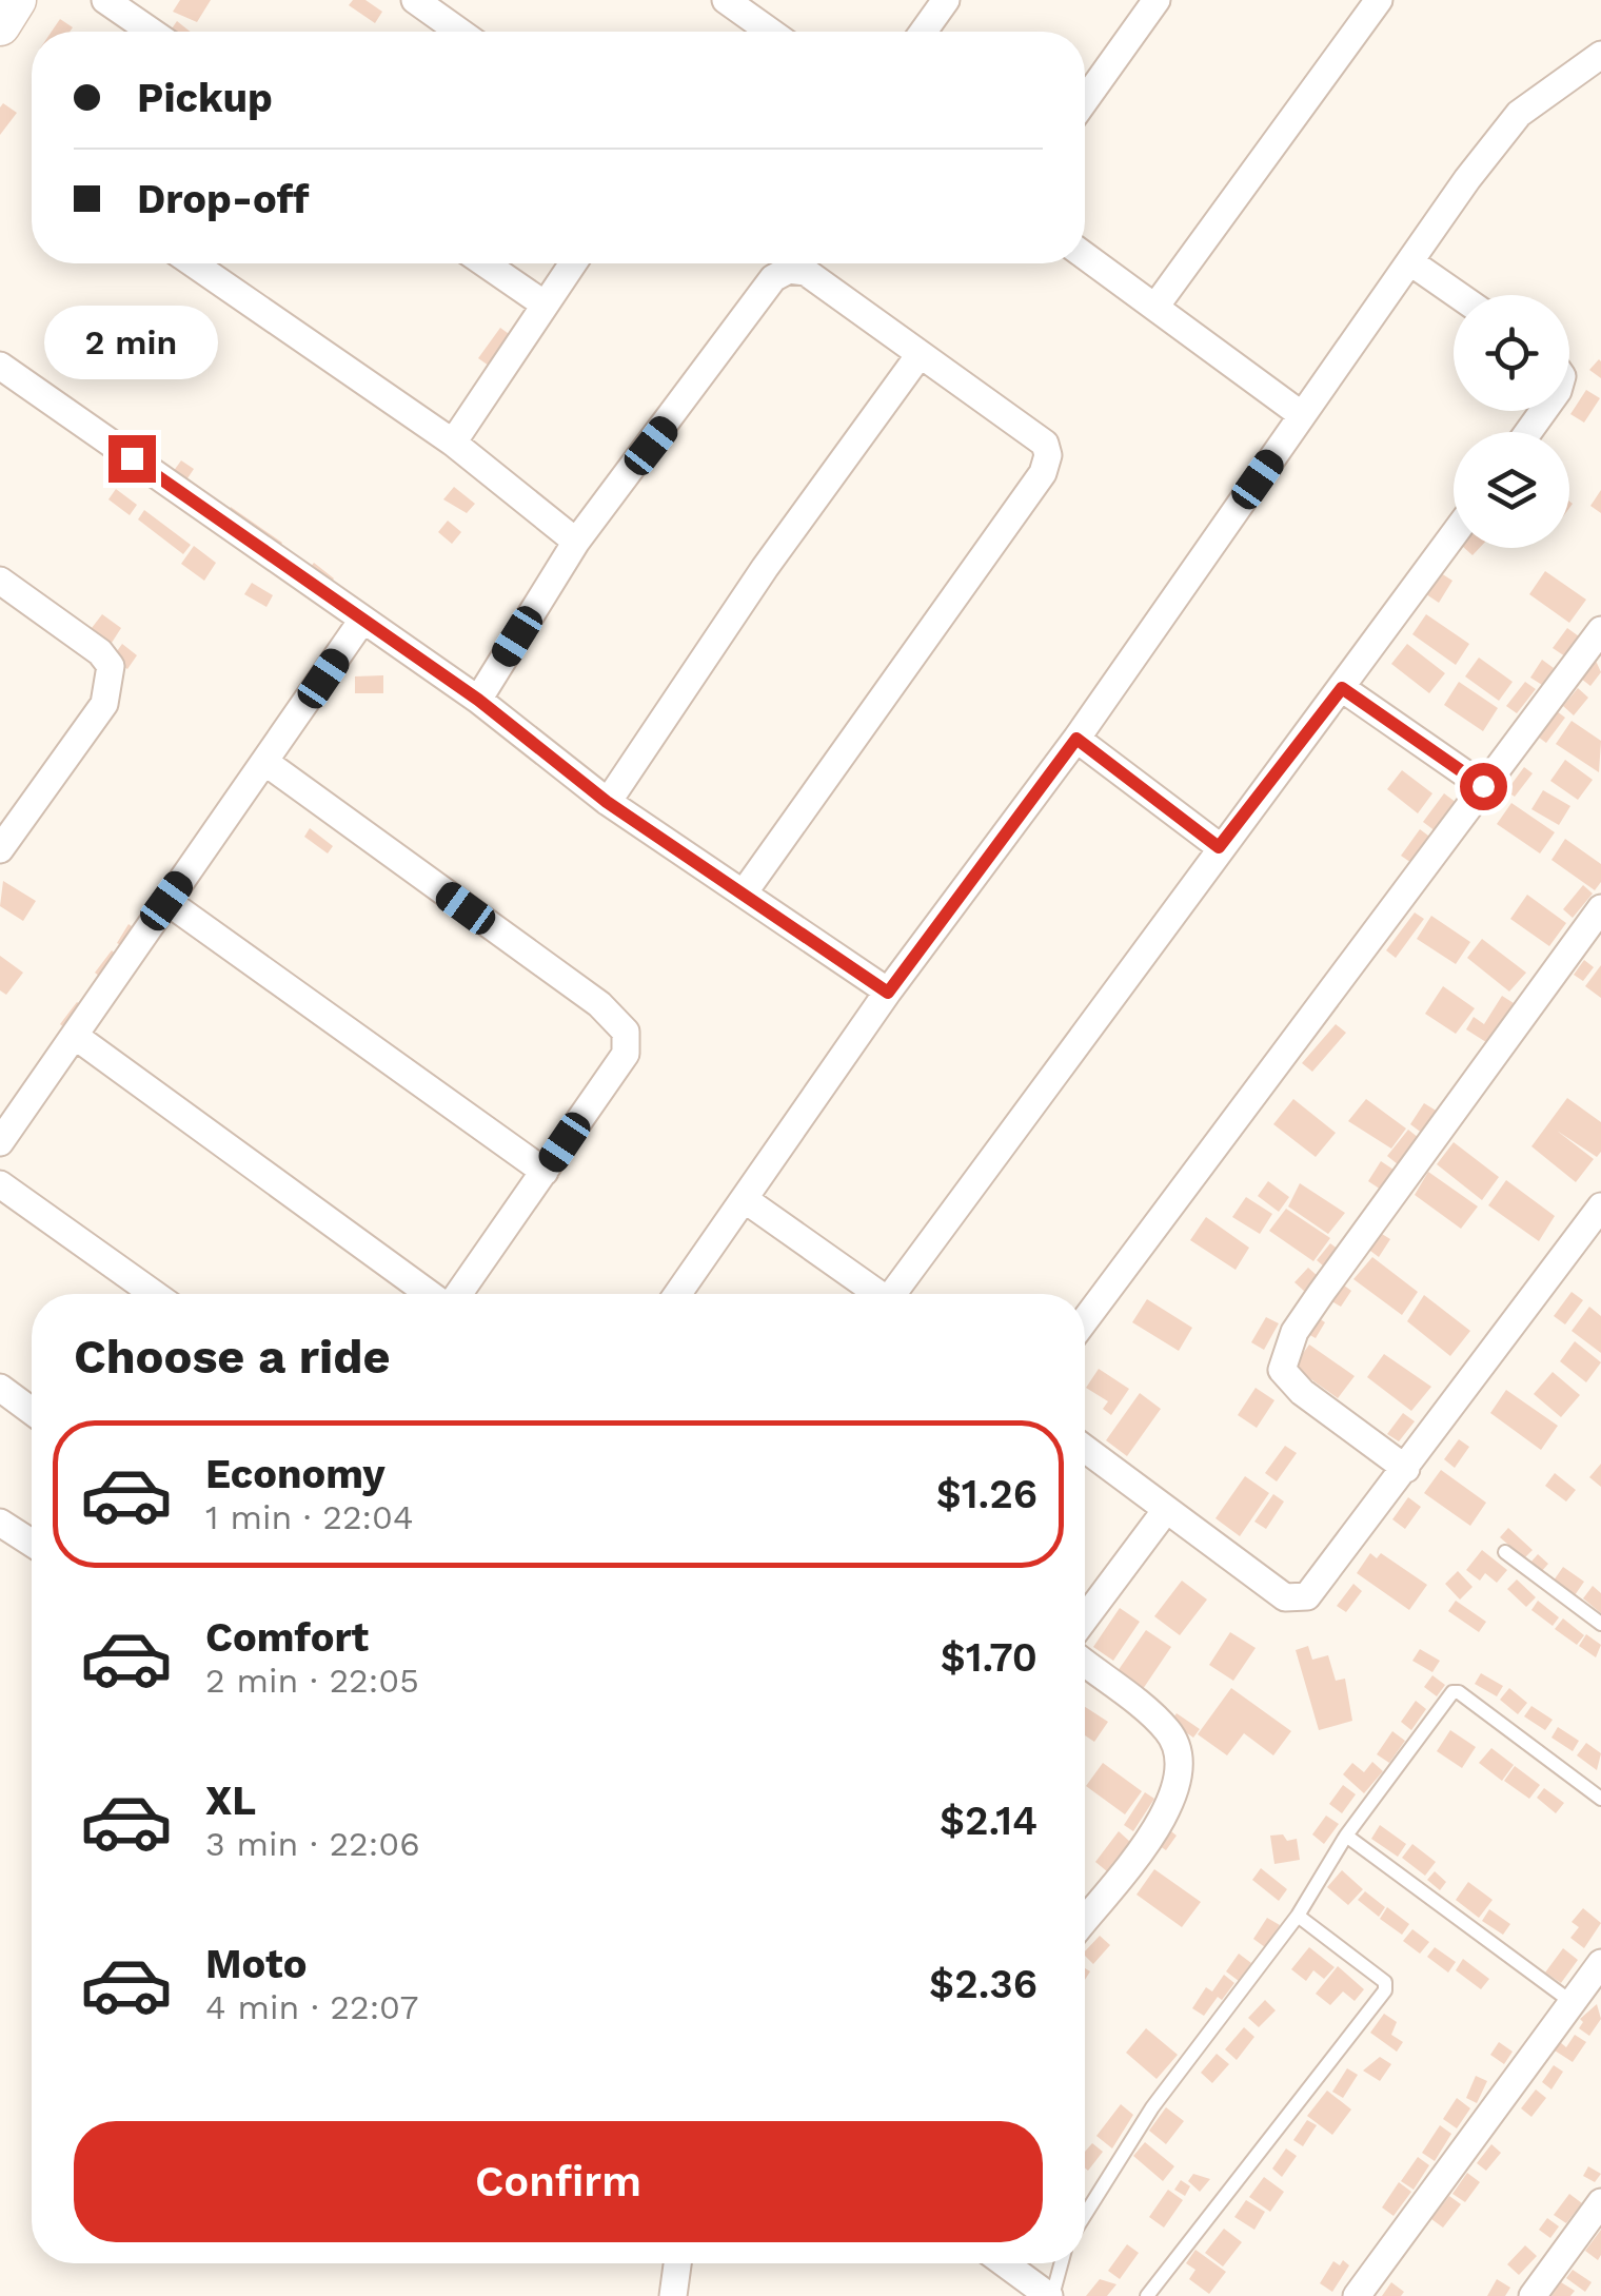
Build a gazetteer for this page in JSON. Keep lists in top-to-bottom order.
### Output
{
  "page": {
    "banner": ["Pickup", "Drop-off"],
    "bubble": "2 min",
    "heading": "Choose a ride",
    "list": [
      {
        "name": "Economy",
        "note": "1 min · 22:04",
        "value": "$1.26"
      },
      {
        "name": "Comfort",
        "note": "2 min · 22:05",
        "value": "$1.70"
      },
      {
        "name": "XL",
        "note": "3 min · 22:06",
        "value": "$2.14"
      },
      {
        "name": "Moto",
        "note": "4 min · 22:07",
        "value": "$2.36"
      }
    ],
    "buttons": "Confirm"
  }
}
